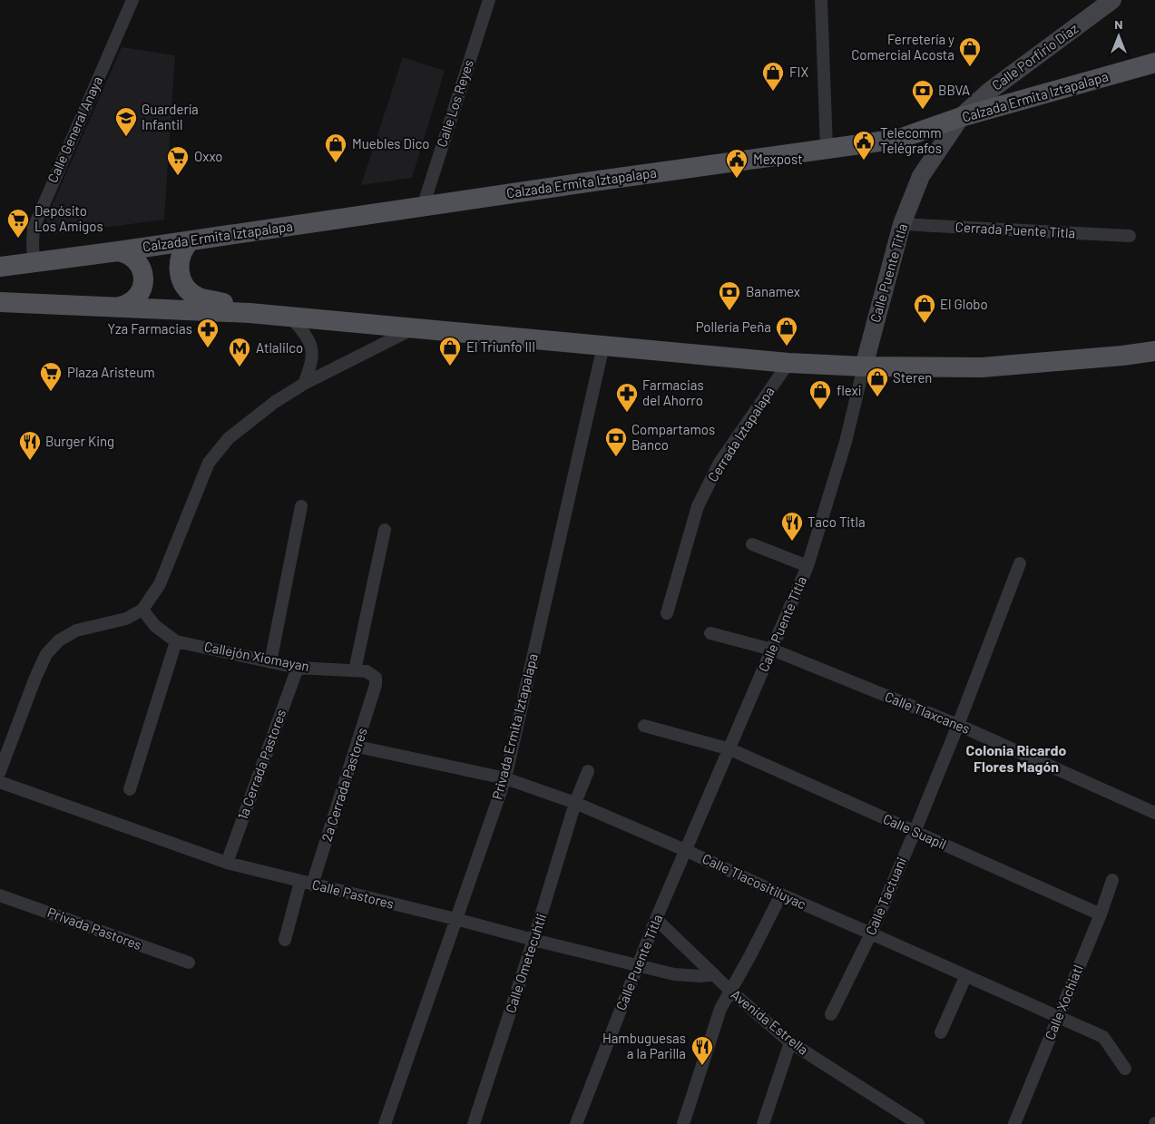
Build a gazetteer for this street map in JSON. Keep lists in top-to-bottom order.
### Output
{
  "streets": {
    "main road": ["Calzada Ermita Iztapalapa"],
    "street": [
      "Calle Porfirio Díaz",
      "Calle Los Reyes",
      "Calle General Anaya",
      "Cerrada Puente Titla",
      "Calle Puente Titla",
      "Cerrada Iztapalapa",
      "Callejón Xiomayan",
      "Calle Tlaxcanes",
      "Privada Ermita Iztapalapa",
      "1a Cerrada Pastores",
      "2a Cerrada Pastores",
      "Calle Suapil",
      "Calle Tlacositiluyac",
      "Calle Pastores",
      "Calle Tactuani",
      "Privada Pastores",
      "Calle Ometecuhtli",
      "Calle Xochiatl",
      "Avenida Estrella"
    ]
  },
  "crossings": [
    ["Calle Porfirio Díaz", "Calzada Ermita Iztapalapa"],
    ["Calle Porfirio Díaz", "Calle Puente Titla"],
    ["Calzada Ermita Iztapalapa", "Calle Los Reyes"],
    ["Calzada Ermita Iztapalapa", "Calle General Anaya"],
    ["Calzada Ermita Iztapalapa", "Calle Puente Titla"],
    ["Cerrada Puente Titla", "Calle Puente Titla"],
    ["Calle Puente Titla", "Calle Tlaxcanes"],
    ["Calle Puente Titla", "Calle Suapil"],
    ["Calle Puente Titla", "Calle Tlacositiluyac"],
    ["Calle Puente Titla", "Calle Pastores"],
    ["Calle Puente Titla", "Avenida Estrella"],
    ["Callejón Xiomayan", "1a Cerrada Pastores"],
    ["Callejón Xiomayan", "2a Cerrada Pastores"],
    ["Calle Tlaxcanes", "Calle Tactuani"],
    ["Privada Ermita Iztapalapa", "Calle Tlacositiluyac"],
    ["Privada Ermita Iztapalapa", "Calle Pastores"],
    ["1a Cerrada Pastores", "Calle Pastores"],
    ["2a Cerrada Pastores", "Calle Tlacositiluyac"],
    ["2a Cerrada Pastores", "Calle Pastores"],
    ["Calle Suapil", "Calle Tactuani"],
    ["Calle Suapil", "Calle Xochiatl"],
    ["Calle Tlacositiluyac", "Calle Tactuani"],
    ["Calle Tlacositiluyac", "Calle Ometecuhtli"],
    ["Calle Tlacositiluyac", "Calle Xochiatl"],
    ["Calle Pastores", "Calle Ometecuhtli"],
    ["Calle Pastores", "Avenida Estrella"]
  ],
  "districts": ["Colonia Ricardo Flores Magón"],
  "places": {
    "shop": [
      "Ferretería y Comercial Acosta",
      "FIX",
      "Muebles Dico",
      "El Globo",
      "Pollería Peña",
      "El Triunfo III",
      "Steren",
      "flexi"
    ],
    "bank": ["BBVA", "Banamex", "Compartamos Banco"],
    "school or university": ["Guardería Infantil"],
    "public building": ["Telecomm Telégrafos", "Mexpost"],
    "supermarket": ["Oxxo", "Depósito Los Amigos", "Plaza Aristeum"],
    "pharmacy": ["Yza Farmacias", "Farmacias del Ahorro"],
    "metro station": ["Atlalilco"],
    "restaurant": ["Burger King", "Taco Titla", "Hambuguesas a la Parilla"]
  },
  "north": "top"
}
